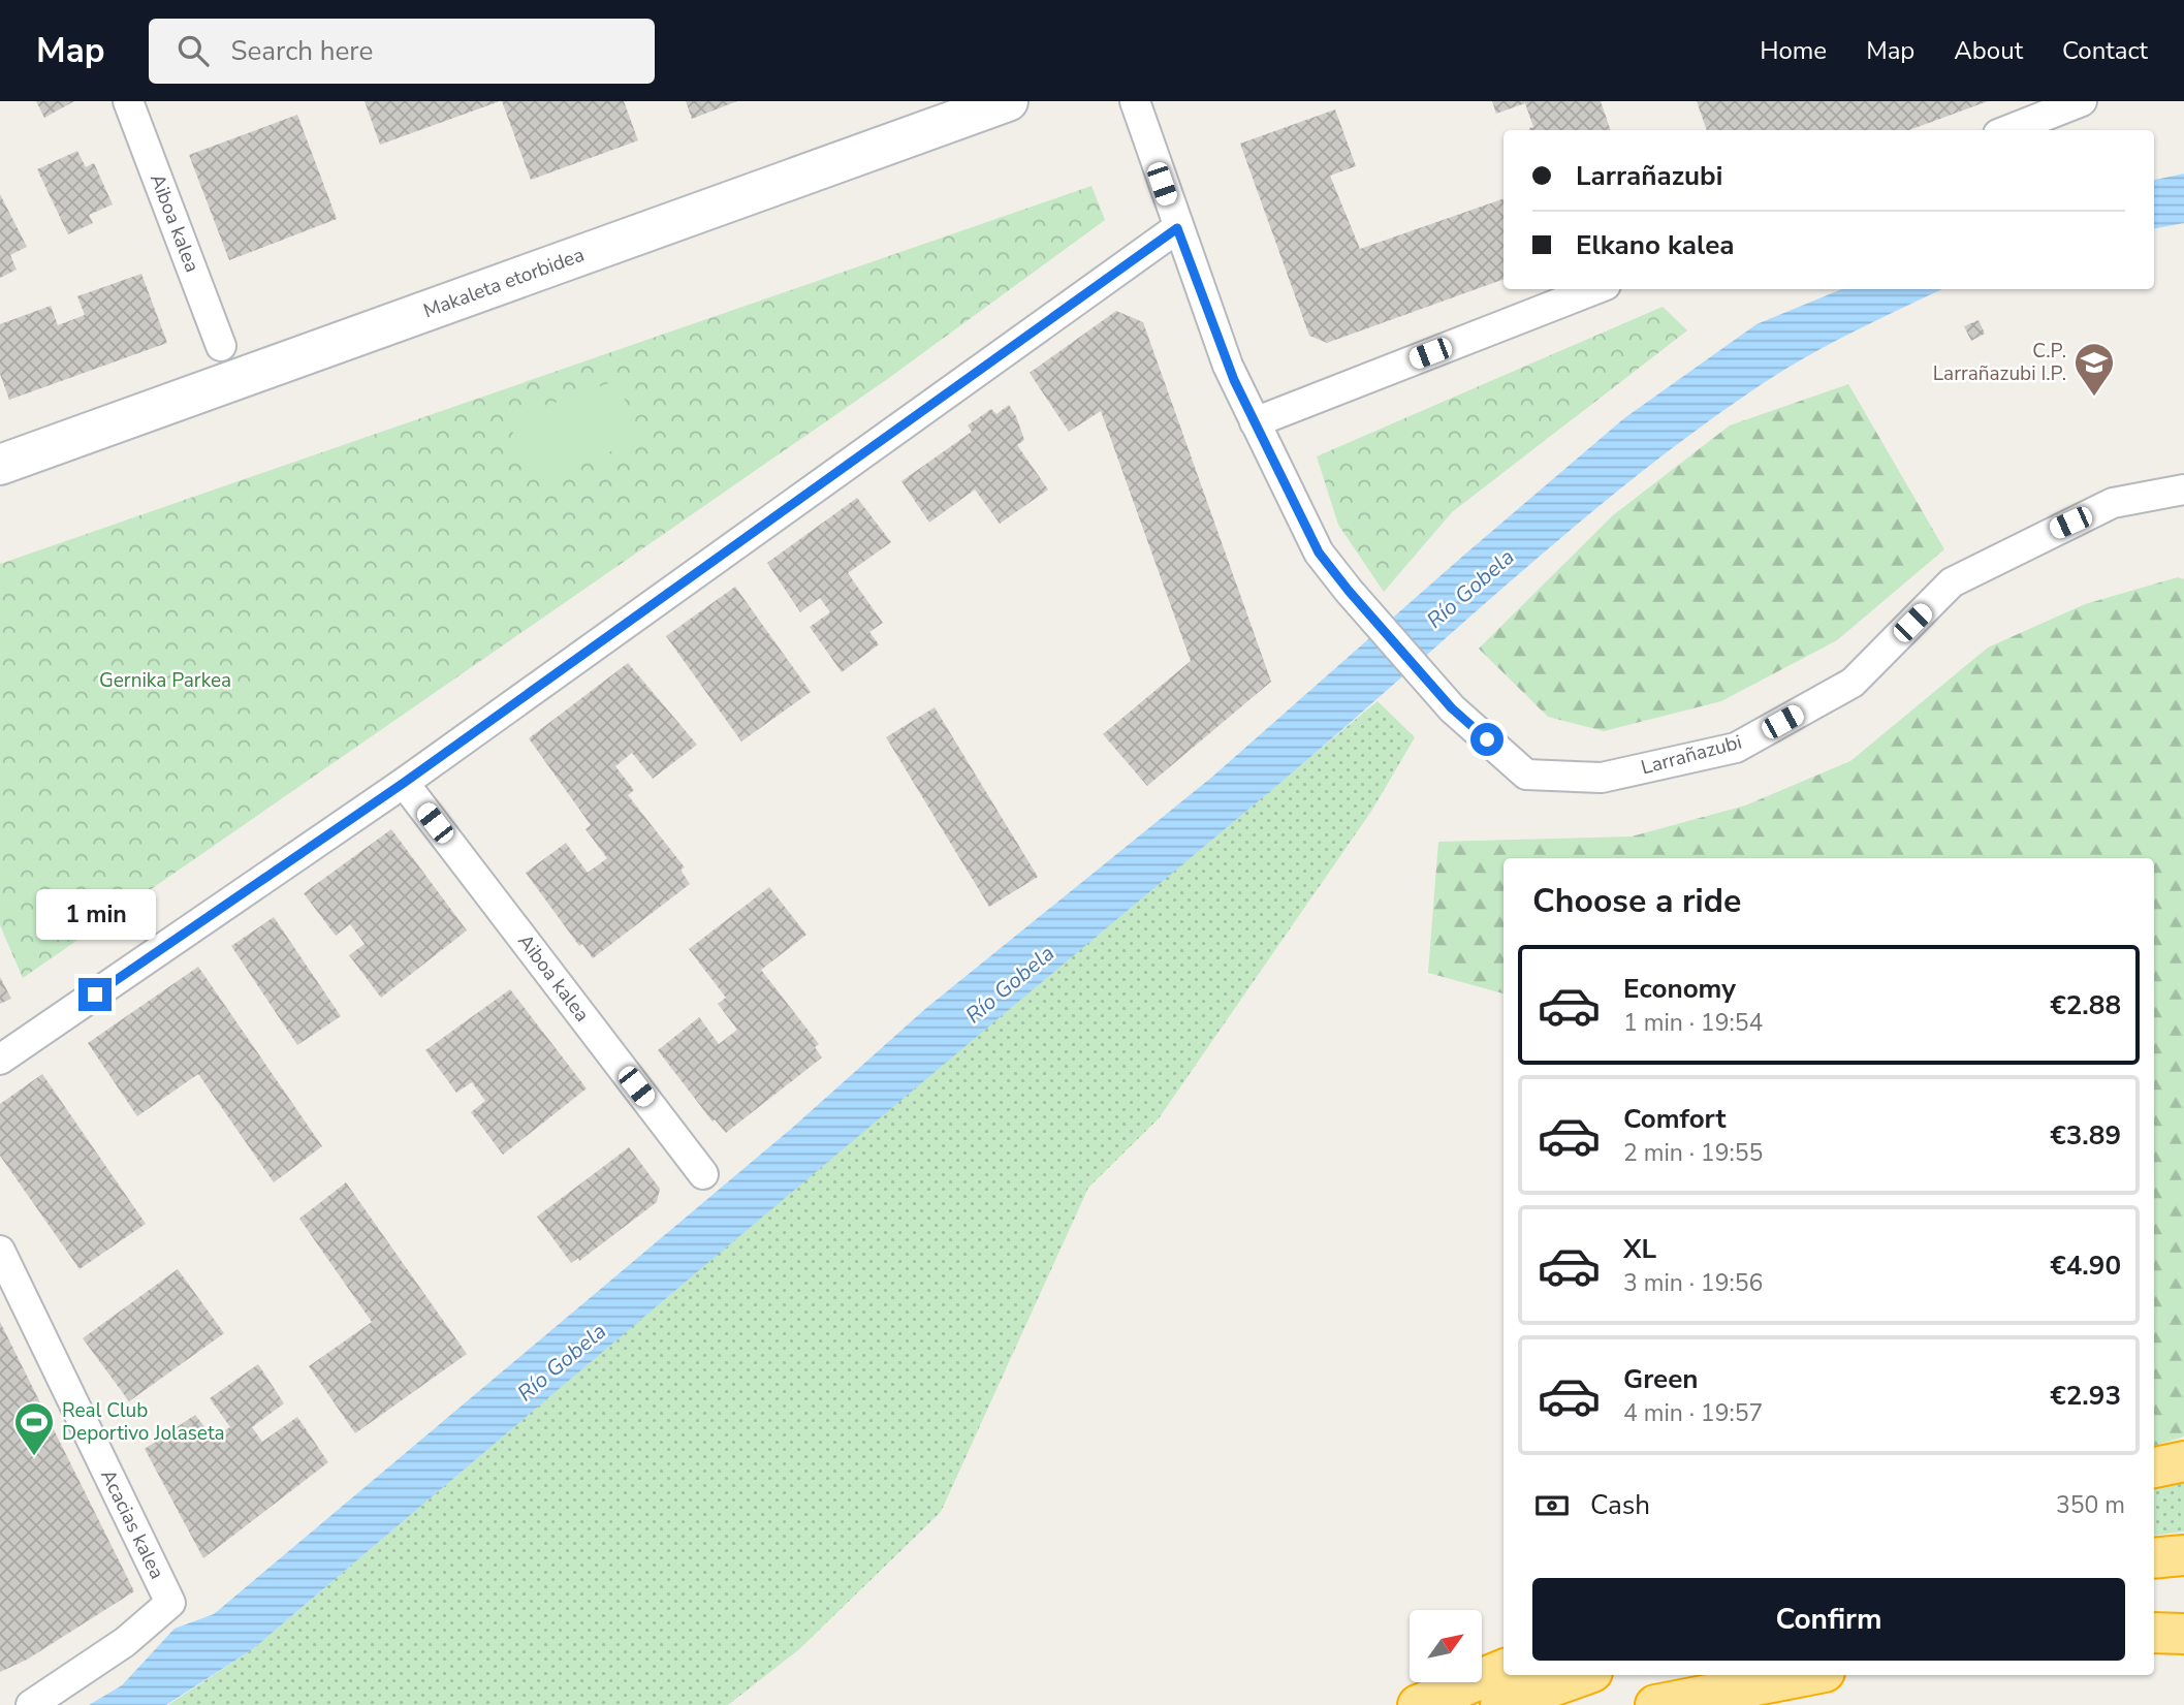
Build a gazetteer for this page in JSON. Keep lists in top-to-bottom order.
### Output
{
  "streets": {
    "street": [
      "Aiboa kalea",
      "Makaleta etorbidea",
      "Larrañazubi",
      "Acacias kalea"
    ]
  },
  "water": ["Río Gobela"],
  "parks": ["Gernika Parkea"],
  "places": {
    "school or university": ["C.P. Larrañazubi I.P."],
    "sports": ["Real Club Deportivo Jolaseta"]
  },
  "north": "top right",
  "page": {
    "header": "Map",
    "search": "Search here",
    "nav": [
      "Home",
      "Map",
      "About",
      "Contact"
    ],
    "banner": ["Larrañazubi", "Elkano kalea"],
    "heading": "Choose a ride",
    "bubble": "1 min",
    "list": [
      {
        "name": "Economy",
        "note": "1 min · 19:54",
        "value": "€2.88"
      },
      {
        "name": "Comfort",
        "note": "2 min · 19:55",
        "value": "€3.89"
      },
      {
        "name": "XL",
        "note": "3 min · 19:56",
        "value": "€4.90"
      },
      {
        "name": "Green",
        "note": "4 min · 19:57",
        "value": "€2.93"
      }
    ],
    "pay": ["Cash", "350 m"],
    "buttons": "Confirm"
  }
}
